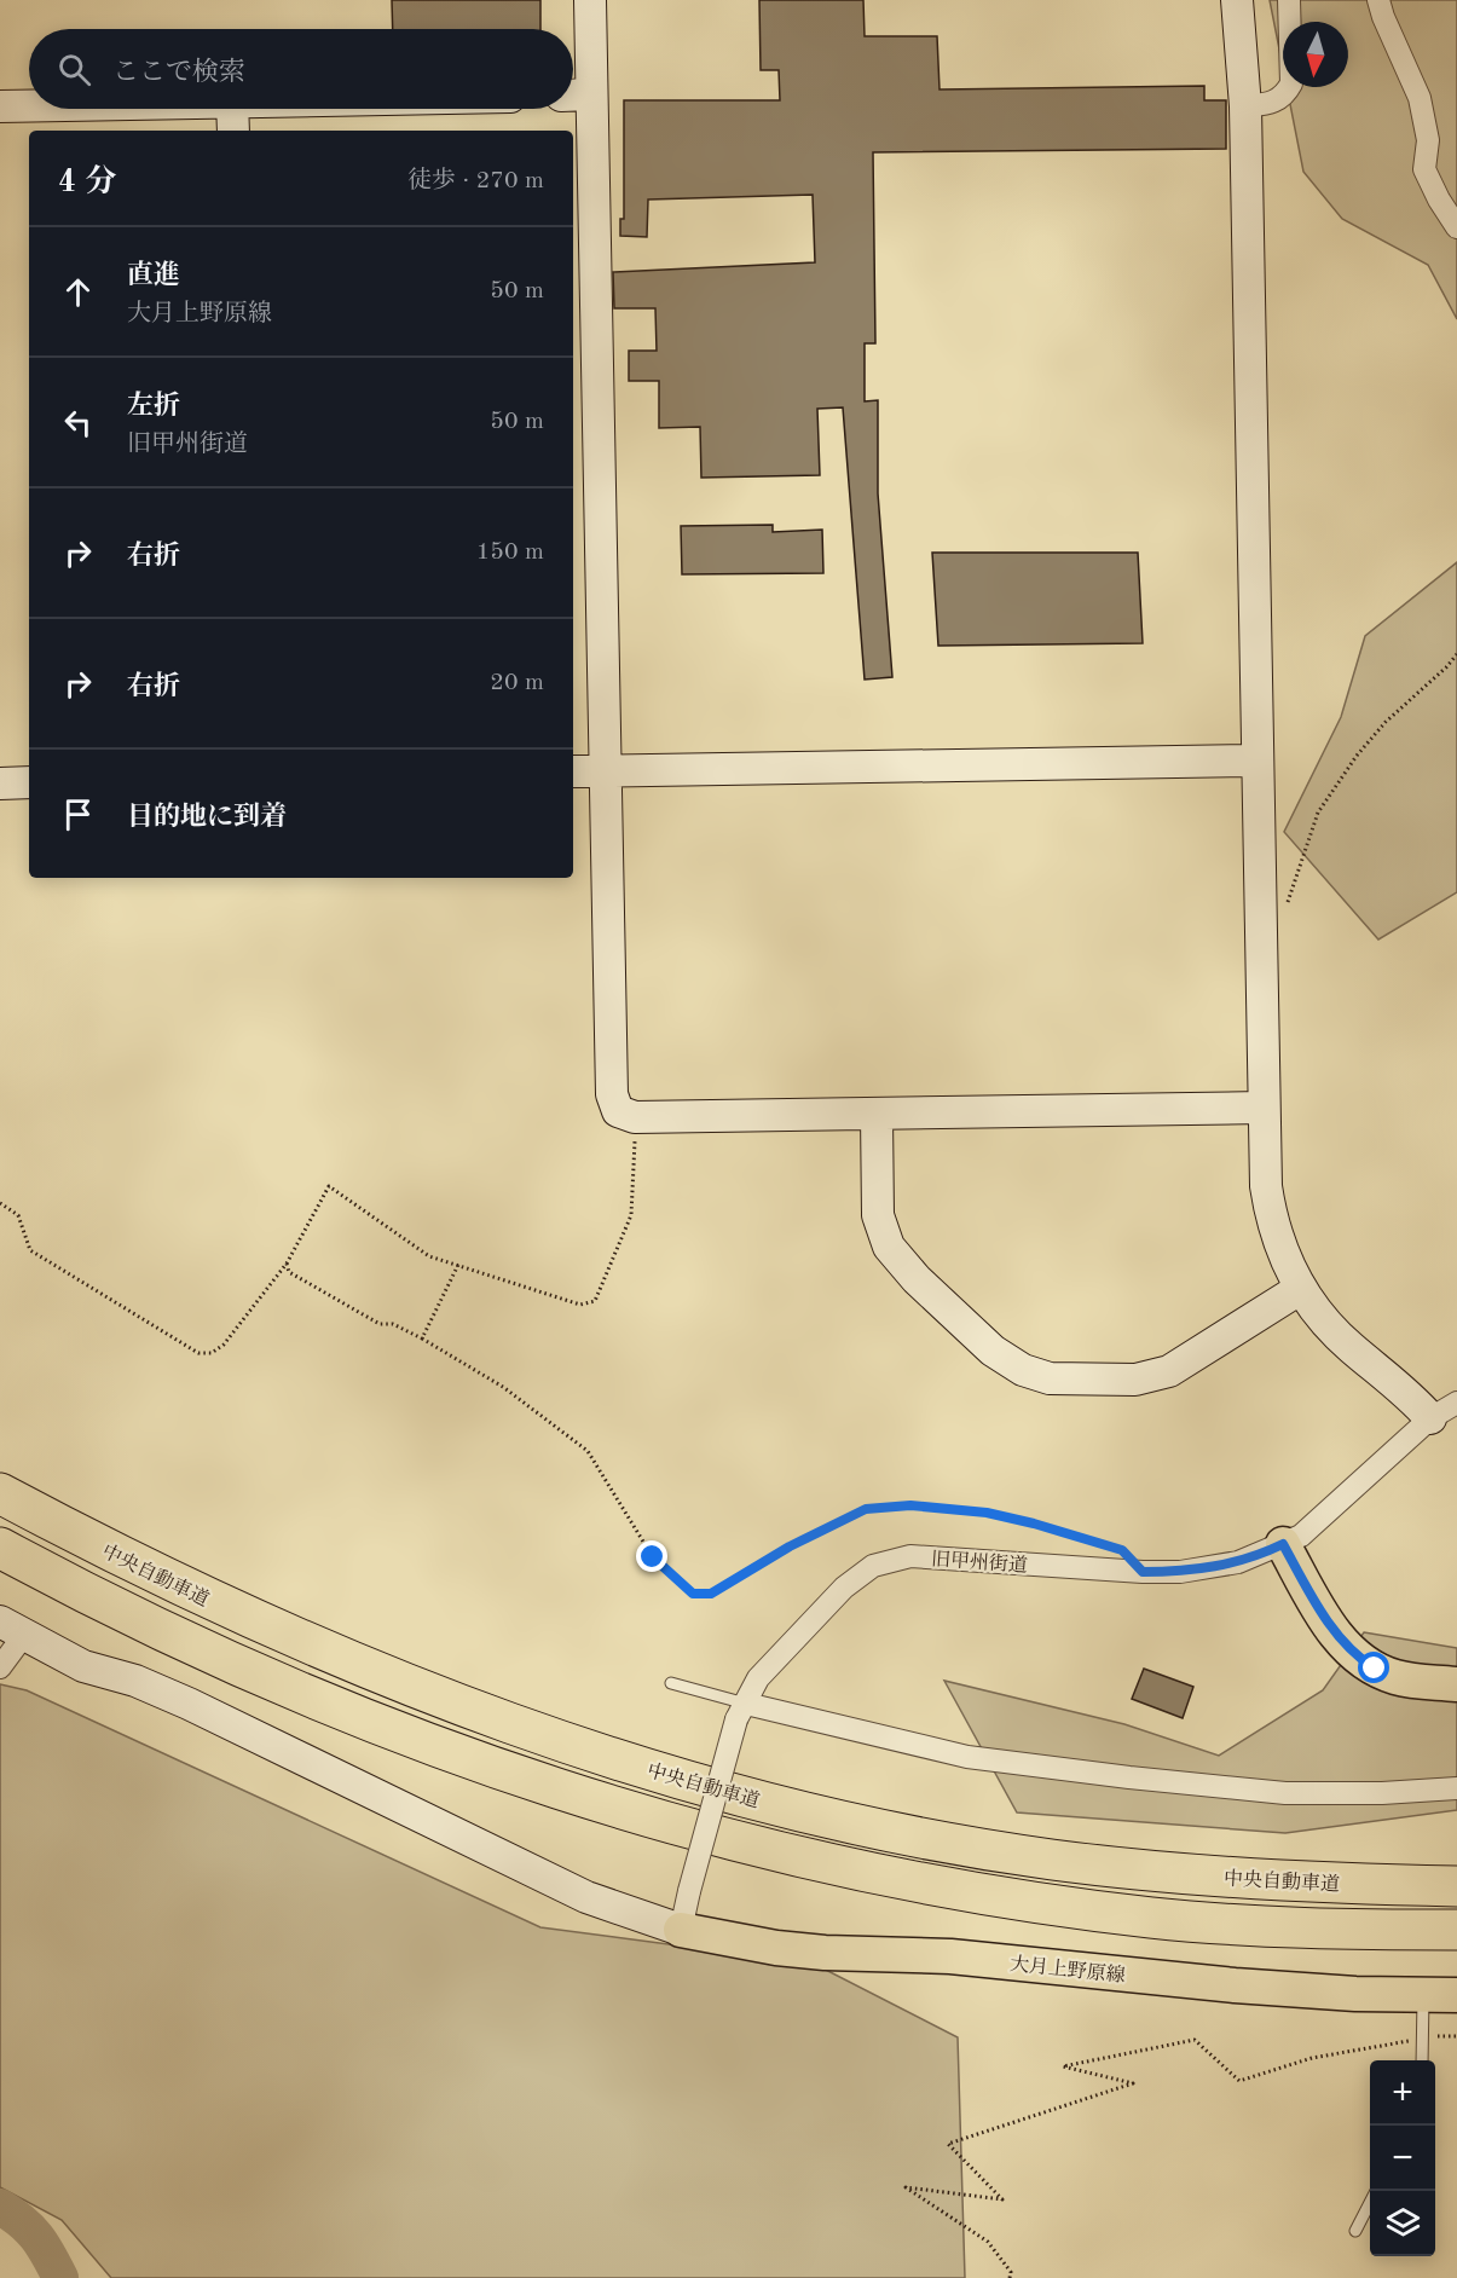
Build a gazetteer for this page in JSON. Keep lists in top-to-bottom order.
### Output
{
  "streets": {
    "highway": ["中央自動車道"],
    "main road": ["大月上野原線"],
    "street": ["旧甲州街道"]
  },
  "crossings": [
    ["旧甲州街道", "大月上野原線"]
  ],
  "north": "bottom",
  "page": {
    "search": "ここで検索",
    "heading": ["4 分", "徒歩 · 270 m"],
    "list": [
      ["直進", "大月上野原線", "50 m"],
      ["左折", "旧甲州街道", "50 m"],
      ["右折", "150 m"],
      ["右折", "20 m"],
      "目的地に到着"
    ],
    "map_buttons": ["+", "−"]
  }
}
